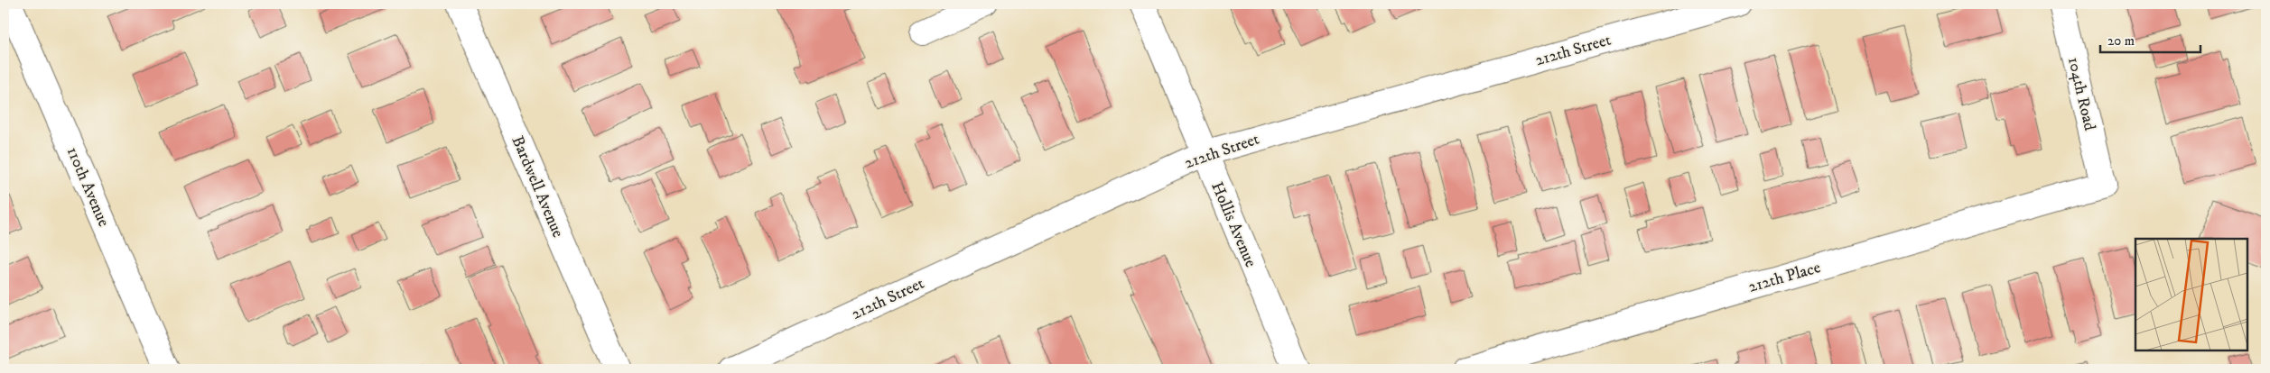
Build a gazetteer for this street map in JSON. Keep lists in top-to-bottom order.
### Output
{
  "streets": {
    "street": [
      "212th Street",
      "104th Road",
      "110th Avenue",
      "Bardwell Avenue",
      "Hollis Avenue",
      "212th Place"
    ]
  },
  "crossings": [
    ["212th Street", "Hollis Avenue"],
    ["104th Road", "212th Place"]
  ],
  "scale_bar": "20 m"
}
